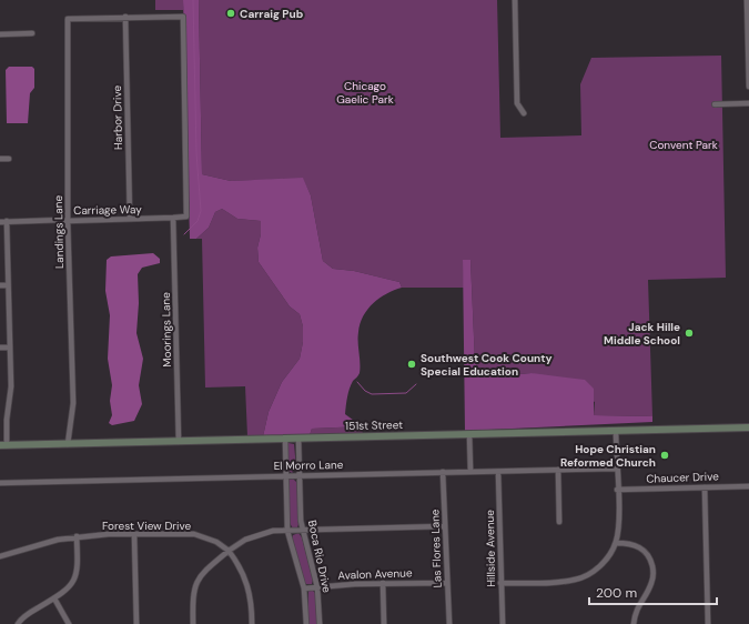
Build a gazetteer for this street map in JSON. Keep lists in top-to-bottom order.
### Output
{
  "streets": {
    "street": [
      "Harbor Drive",
      "Carriage Way",
      "Landings Lane",
      "Moorings Lane",
      "151st Street",
      "El Morro Lane",
      "Chaucer Drive",
      "Forest View Drive",
      "Las Flores Lane",
      "Hillside Avenue",
      "Boca Rio Drive",
      "Avalon Avenue"
    ]
  },
  "crossings": [
    ["Harbor Drive", "Carriage Way"],
    ["Harbor Drive", "Landings Lane"],
    ["Carriage Way", "Landings Lane"],
    ["Carriage Way", "Moorings Lane"],
    ["Landings Lane", "151st Street"],
    ["Moorings Lane", "151st Street"],
    ["151st Street", "Boca Rio Drive"],
    ["El Morro Lane", "Las Flores Lane"],
    ["El Morro Lane", "Hillside Avenue"],
    ["El Morro Lane", "Boca Rio Drive"],
    ["Las Flores Lane", "Avalon Avenue"],
    ["Boca Rio Drive", "Avalon Avenue"]
  ],
  "parks": ["Chicago Gaelic Park", "Convent Park"],
  "places": [
    "Carraig Pub",
    "Jack Hille Middle School",
    "Southwest Cook County Special Education",
    "Hope Christian Reformed Church"
  ],
  "scale_bar": "200 m"
}
